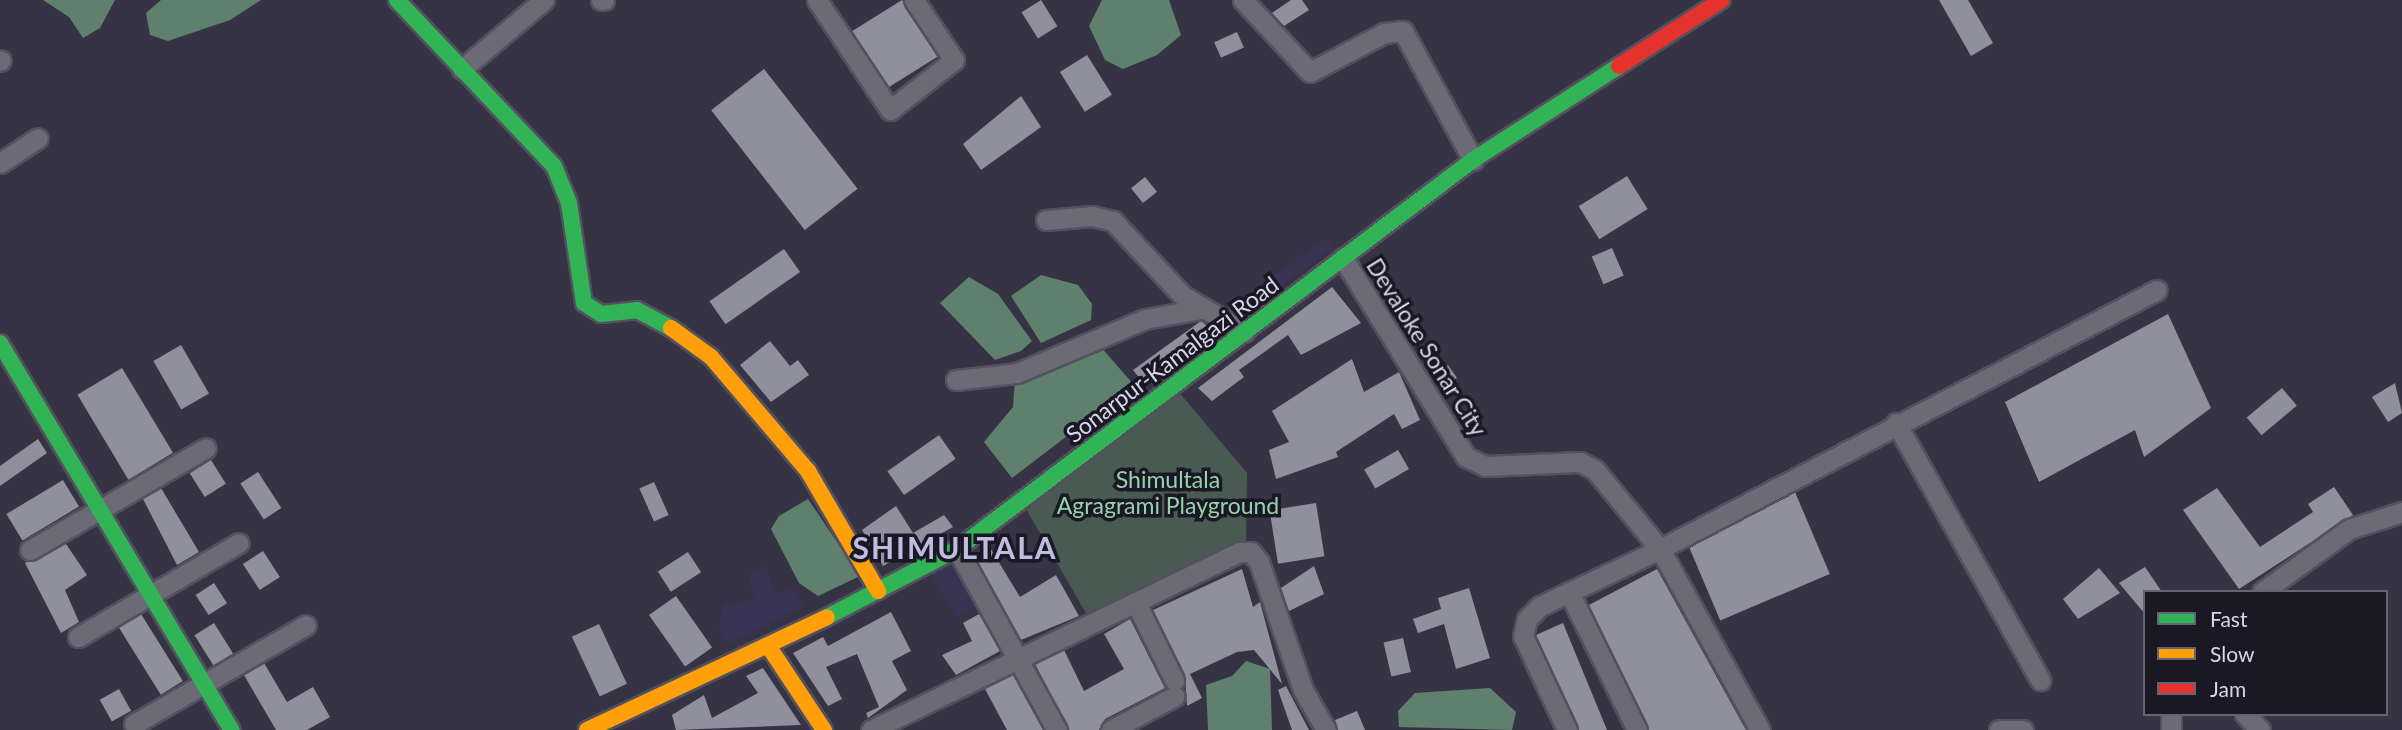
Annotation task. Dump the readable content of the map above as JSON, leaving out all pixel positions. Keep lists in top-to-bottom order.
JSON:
{
  "streets": {
    "street": ["Devaloke Sonar City", "Sonarpur-Kamalgazi Road"]
  },
  "crossings": [
    ["Devaloke Sonar City", "Sonarpur-Kamalgazi Road"]
  ],
  "districts": ["SHIMULTALA"],
  "parks": ["Shimultala Agragrami Playground"],
  "legend": ["Fast", "Slow", "Jam"]
}
